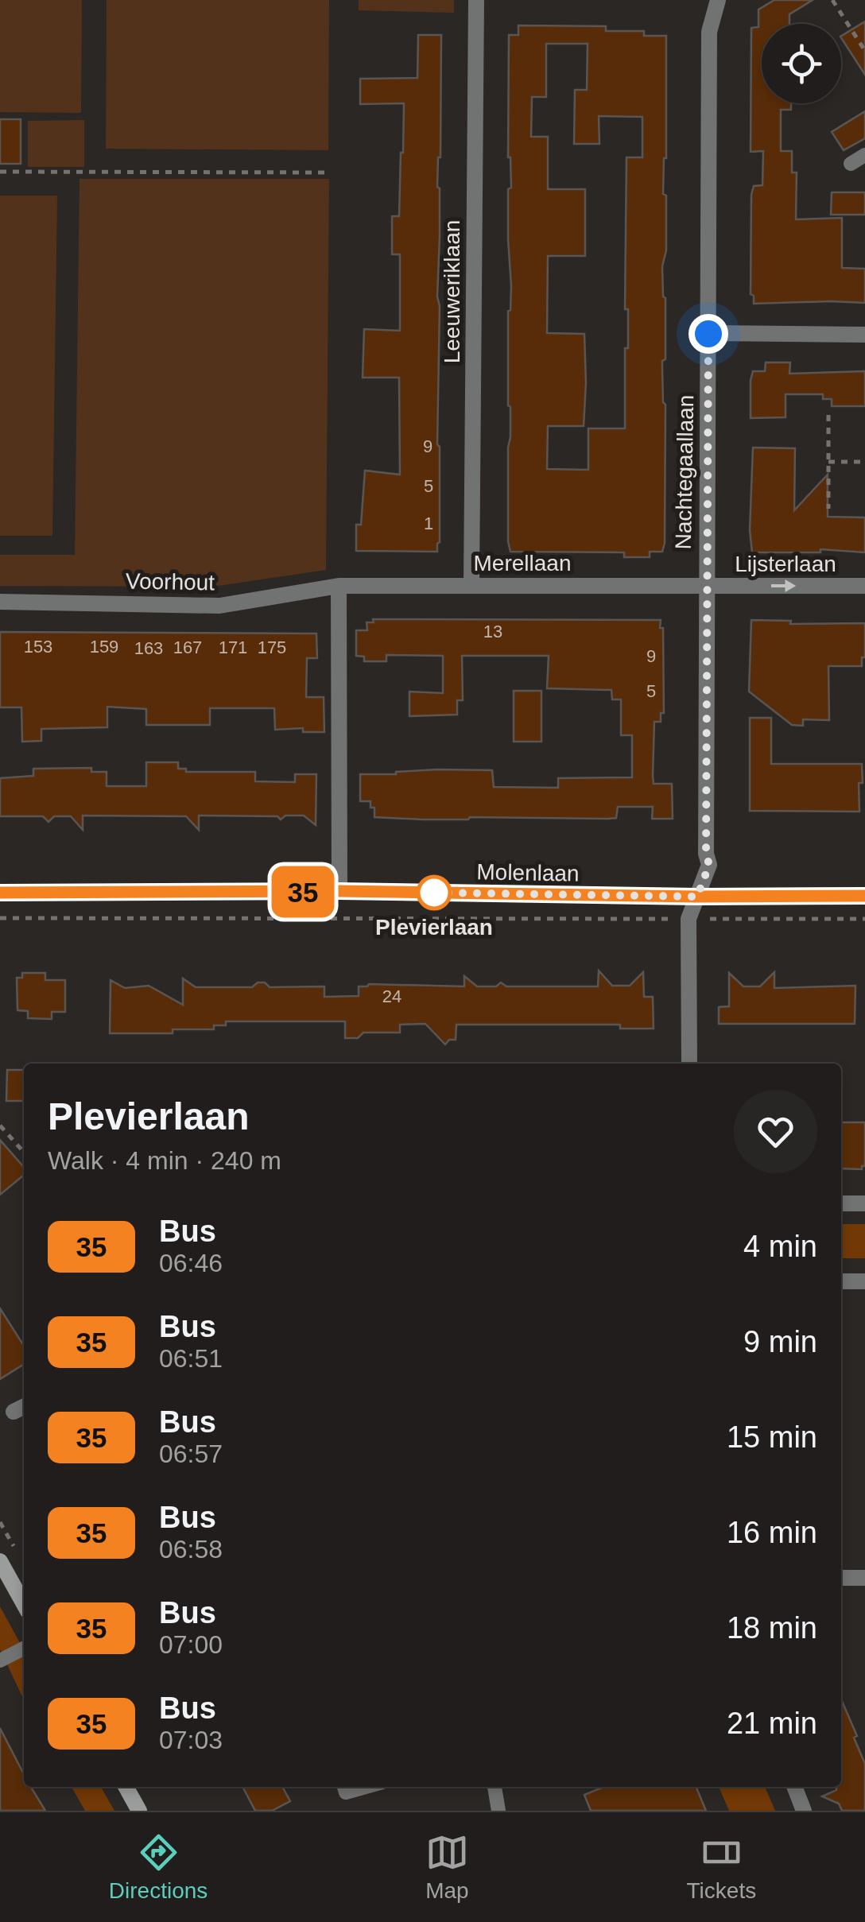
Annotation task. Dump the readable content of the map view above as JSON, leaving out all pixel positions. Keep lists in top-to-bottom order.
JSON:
{
  "streets": {
    "main road": ["Molenlaan"],
    "street": [
      "Leeuweriklaan",
      "Nachtegaallaan",
      "Merellaan",
      "Lijsterlaan",
      "Voorhout"
    ]
  },
  "crossings": [
    ["Leeuweriklaan", "Merellaan"],
    ["Nachtegaallaan", "Merellaan"],
    ["Nachtegaallaan", "Lijsterlaan"],
    ["Nachtegaallaan", "Molenlaan"],
    ["Merellaan", "Lijsterlaan"],
    ["Merellaan", "Voorhout"]
  ],
  "one_way": ["Lijsterlaan"],
  "places": ["Plevierlaan"],
  "lines": ["bus line 35"],
  "house_numbers": [
    "9",
    "5",
    "1",
    "13",
    "153",
    "159",
    "167",
    "171",
    "175",
    "163",
    "9",
    "5",
    "24"
  ],
  "page": {
    "on_map": "35",
    "heading": ["Plevierlaan", "Walk · 4 min · 240 m"],
    "list": [
      {
        "mark": "35",
        "name": "Bus",
        "note": "06:46",
        "value": "4 min"
      },
      {
        "mark": "35",
        "name": "Bus",
        "note": "06:51",
        "value": "9 min"
      },
      {
        "mark": "35",
        "name": "Bus",
        "note": "06:57",
        "value": "15 min"
      },
      {
        "mark": "35",
        "name": "Bus",
        "note": "06:58",
        "value": "16 min"
      },
      {
        "mark": "35",
        "name": "Bus",
        "note": "07:00",
        "value": "18 min"
      },
      {
        "mark": "35",
        "name": "Bus",
        "note": "07:03",
        "value": "21 min"
      }
    ],
    "tabs": ["Directions", "Map", "Tickets"]
  }
}
